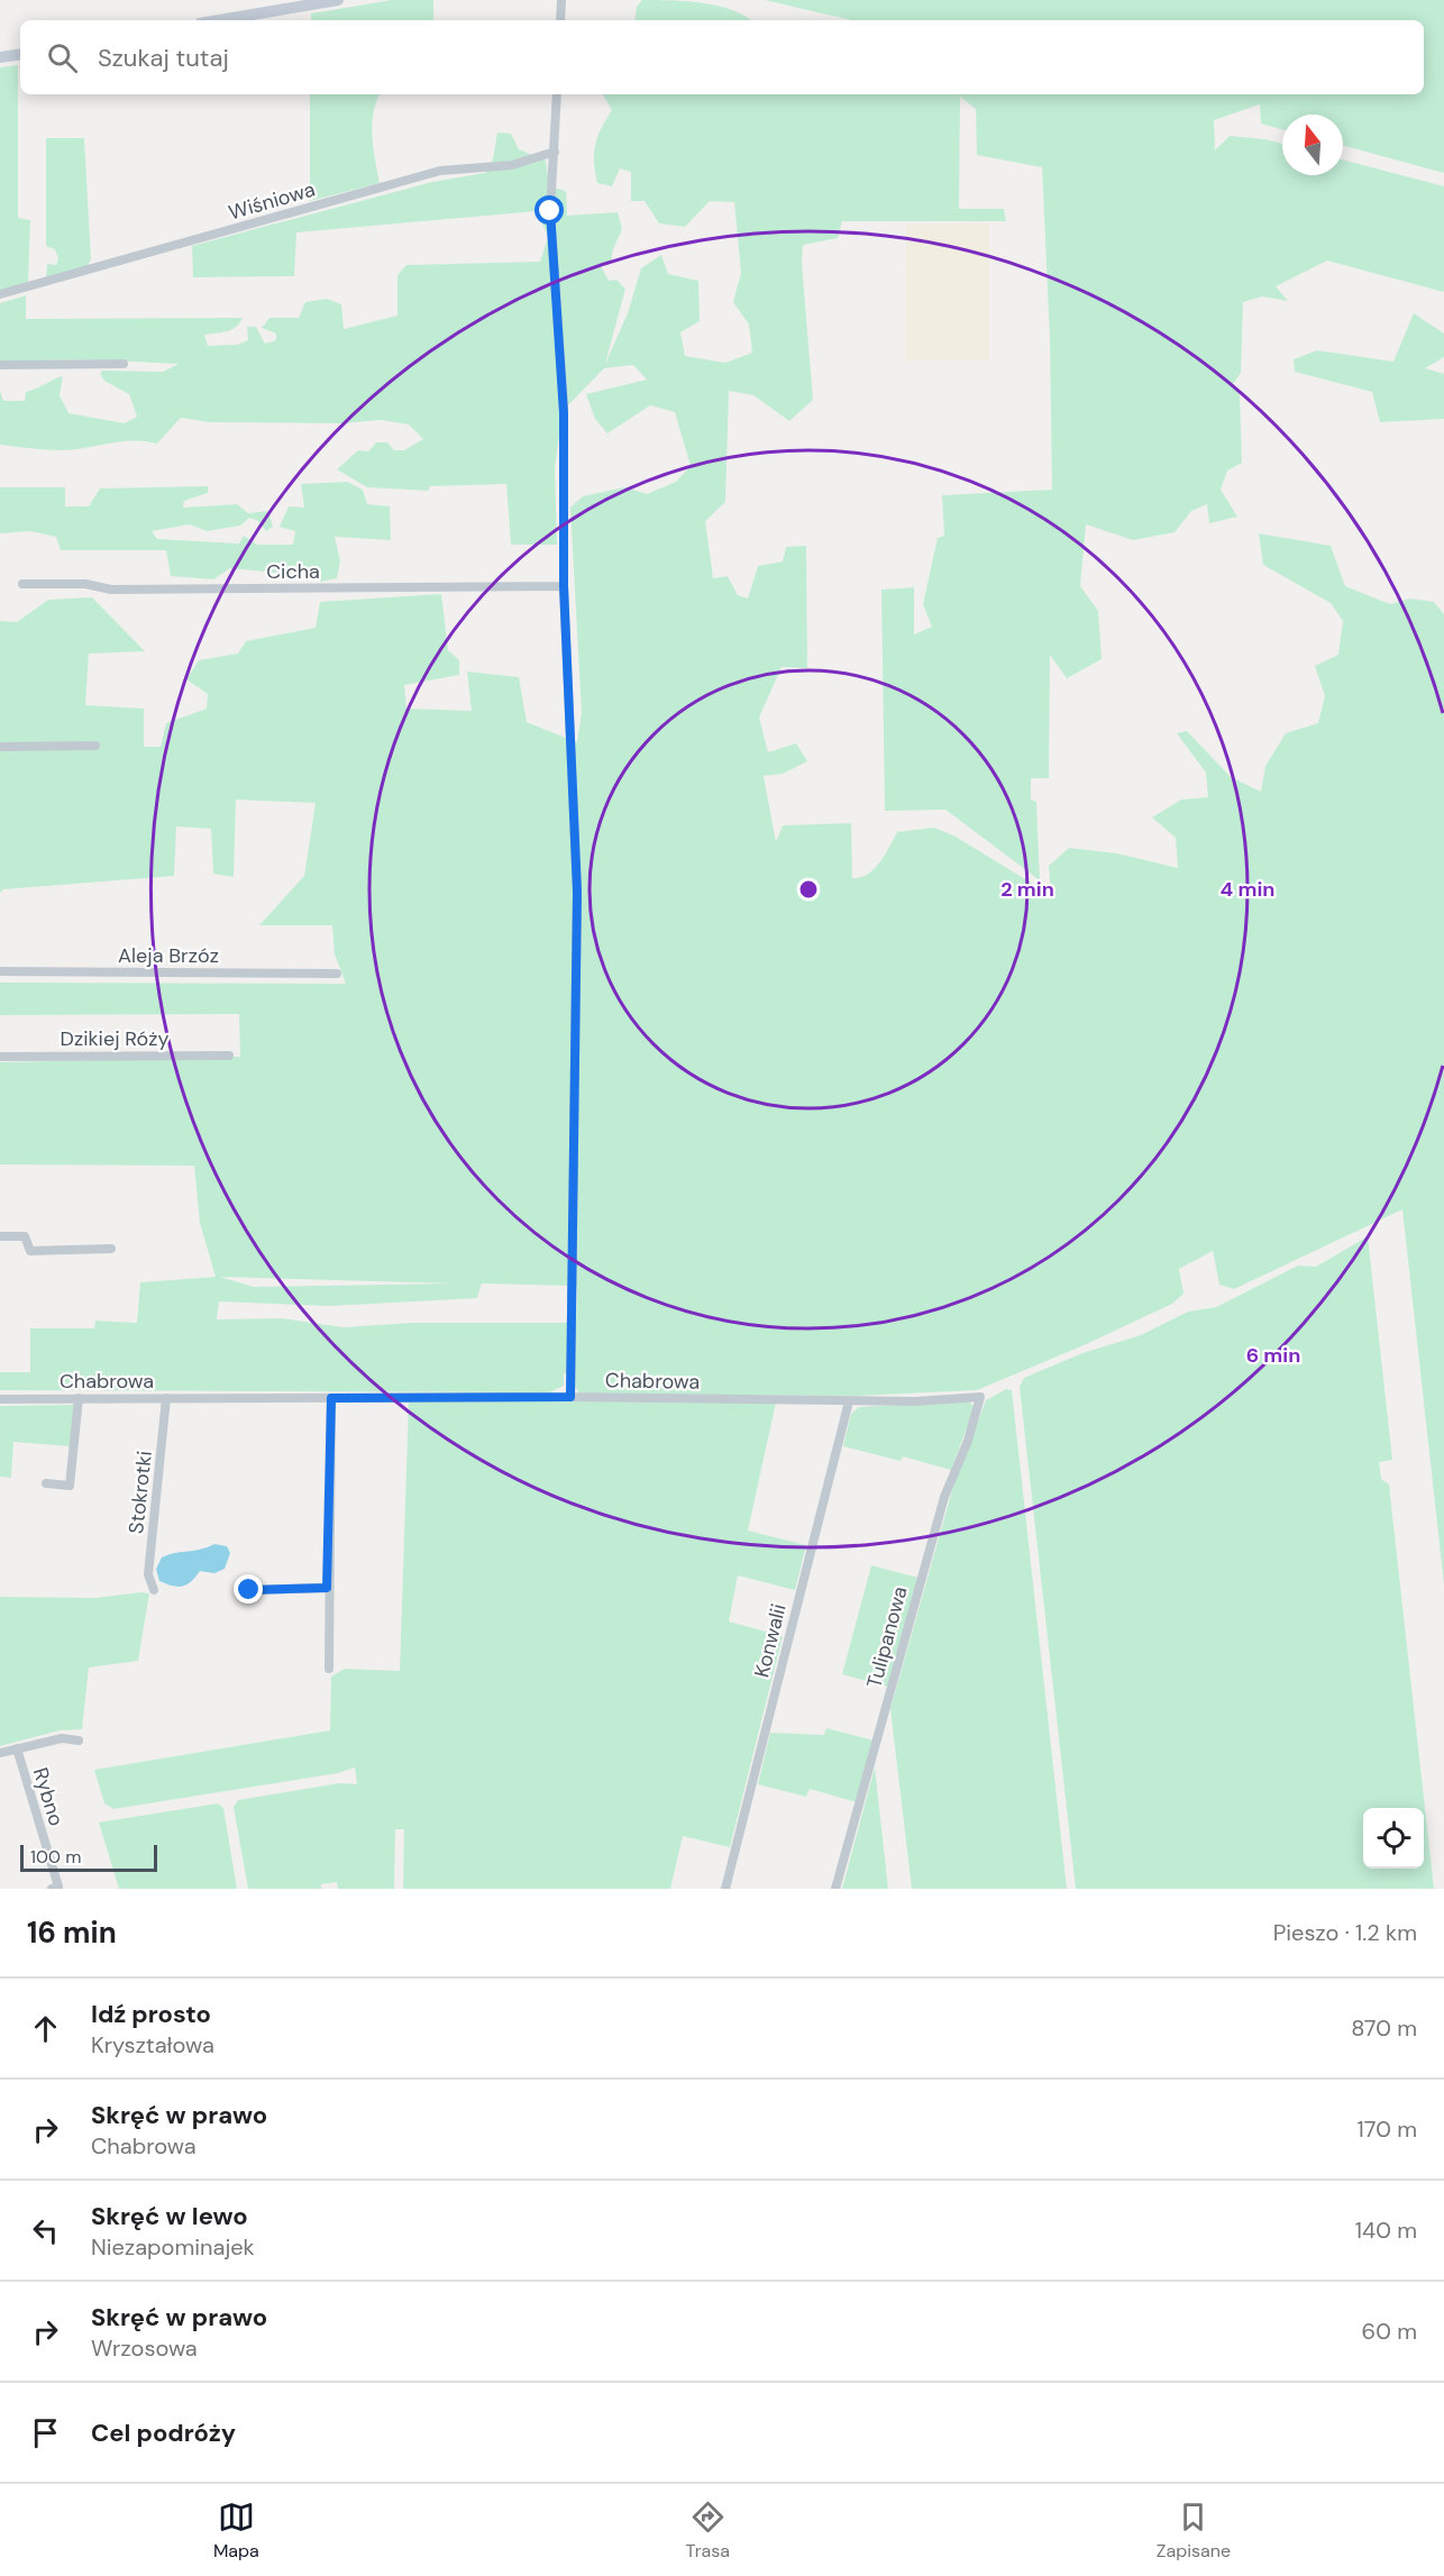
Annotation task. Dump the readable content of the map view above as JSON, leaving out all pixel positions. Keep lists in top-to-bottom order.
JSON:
{
  "streets": {
    "street": [
      "Wiśniowa",
      "Cicha",
      "Aleja Brzóz",
      "Dzikiej Róży",
      "Chabrowa",
      "Stokrotki",
      "Tulipanowa",
      "Konwalii",
      "Rybno"
    ]
  },
  "crossings": [
    ["Chabrowa", "Stokrotki"],
    ["Chabrowa", "Tulipanowa"],
    ["Chabrowa", "Konwalii"]
  ],
  "scale_bar": "100 m",
  "north": "top",
  "page": {
    "search": "Szukaj tutaj",
    "scale": "100 m",
    "heading": ["16 min", "Pieszo · 1.2 km"],
    "list": [
      ["Idź prosto", "Kryształowa", "870 m"],
      ["Skręć w prawo", "Chabrowa", "170 m"],
      ["Skręć w lewo", "Niezapominajek", "140 m"],
      ["Skręć w prawo", "Wrzosowa", "60 m"],
      "Cel podróży"
    ],
    "nav": ["Mapa", "Trasa", "Zapisane"]
  },
  "rings": ["2 min", "4 min", "6 min"]
}
